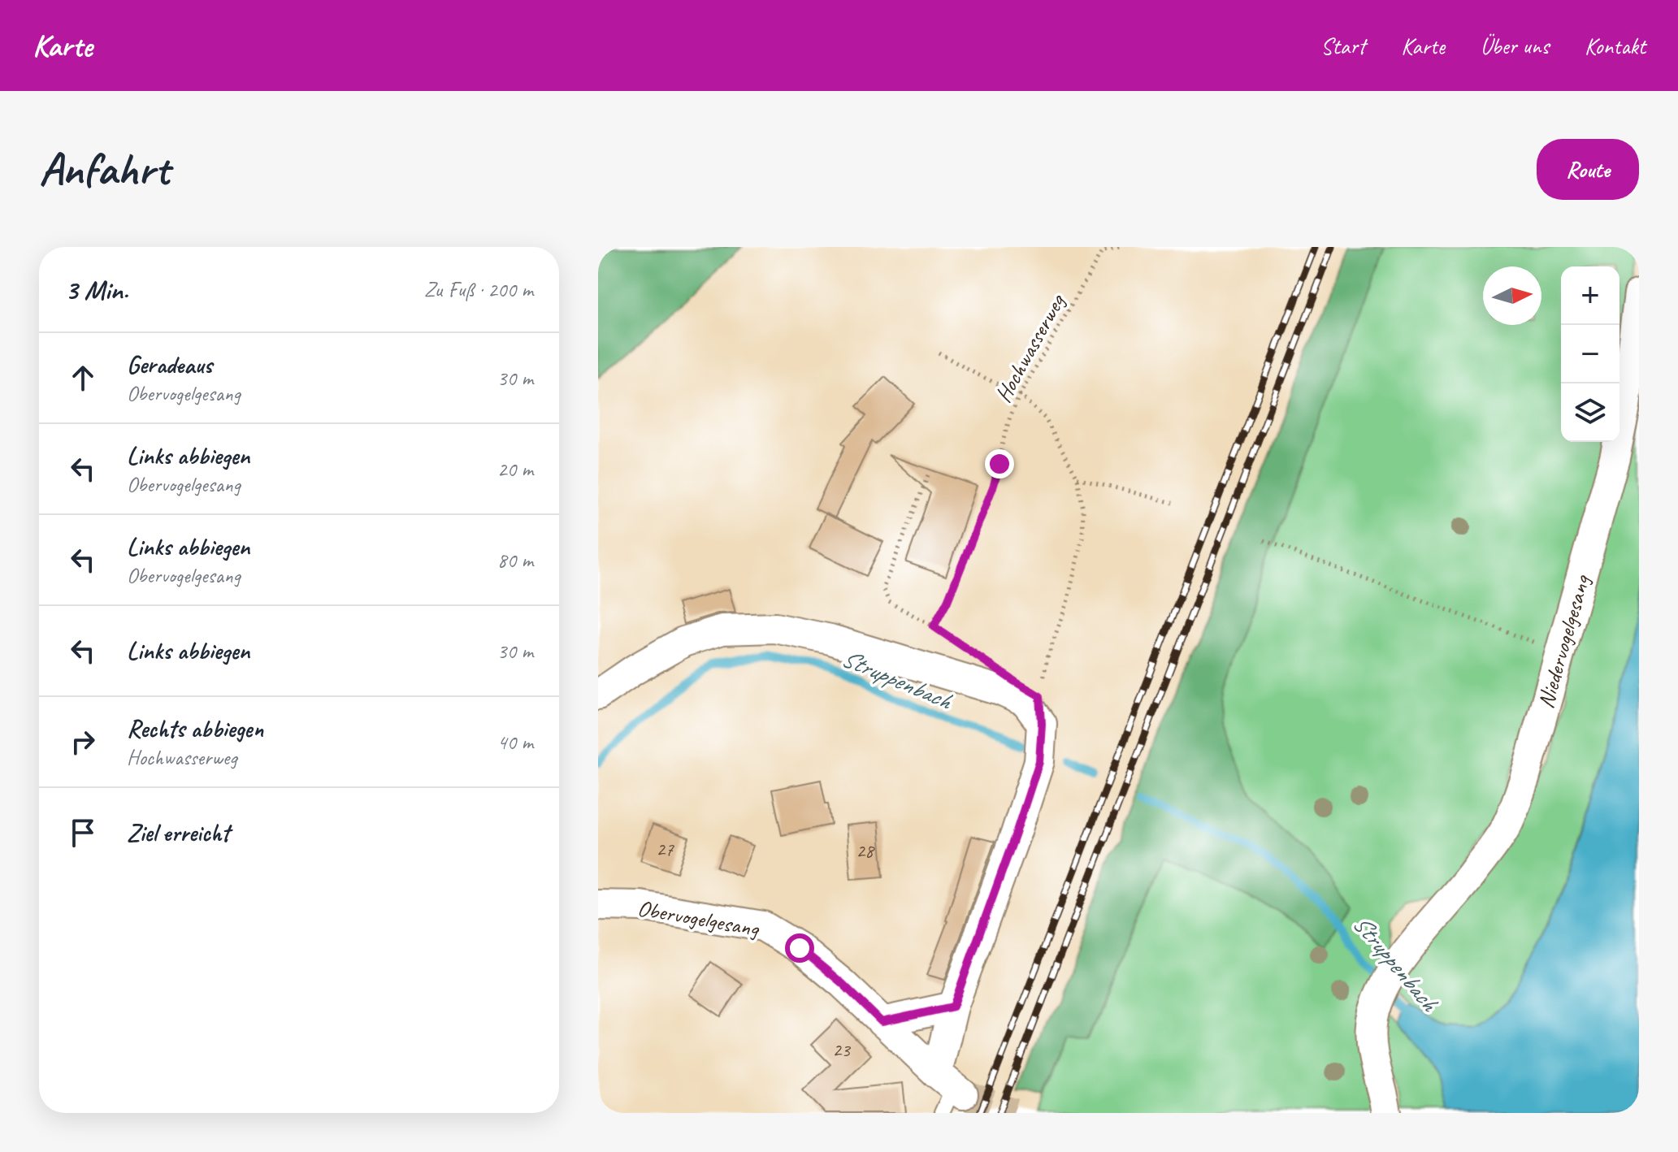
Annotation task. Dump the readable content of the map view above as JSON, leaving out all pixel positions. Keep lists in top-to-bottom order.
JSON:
{
  "streets": {
    "street": ["Niedervogelgesang", "Obervogelgesang"],
    "path": ["Hochwasserweg"]
  },
  "water": ["Struppenbach"],
  "house_numbers": ["27", "28", "23"],
  "north": "right",
  "page": {
    "header": "Karte",
    "nav": [
      "Start",
      "Karte",
      "Über uns",
      "Kontakt"
    ],
    "buttons": "Route",
    "title": "Anfahrt",
    "heading": ["3 Min.", "Zu Fuß · 200 m"],
    "map_buttons": ["+", "−"],
    "list": [
      ["Geradeaus", "Obervogelgesang", "30 m"],
      ["Links abbiegen", "Obervogelgesang", "20 m"],
      ["Links abbiegen", "Obervogelgesang", "80 m"],
      ["Links abbiegen", "30 m"],
      ["Rechts abbiegen", "Hochwasserweg", "40 m"],
      "Ziel erreicht"
    ]
  }
}
